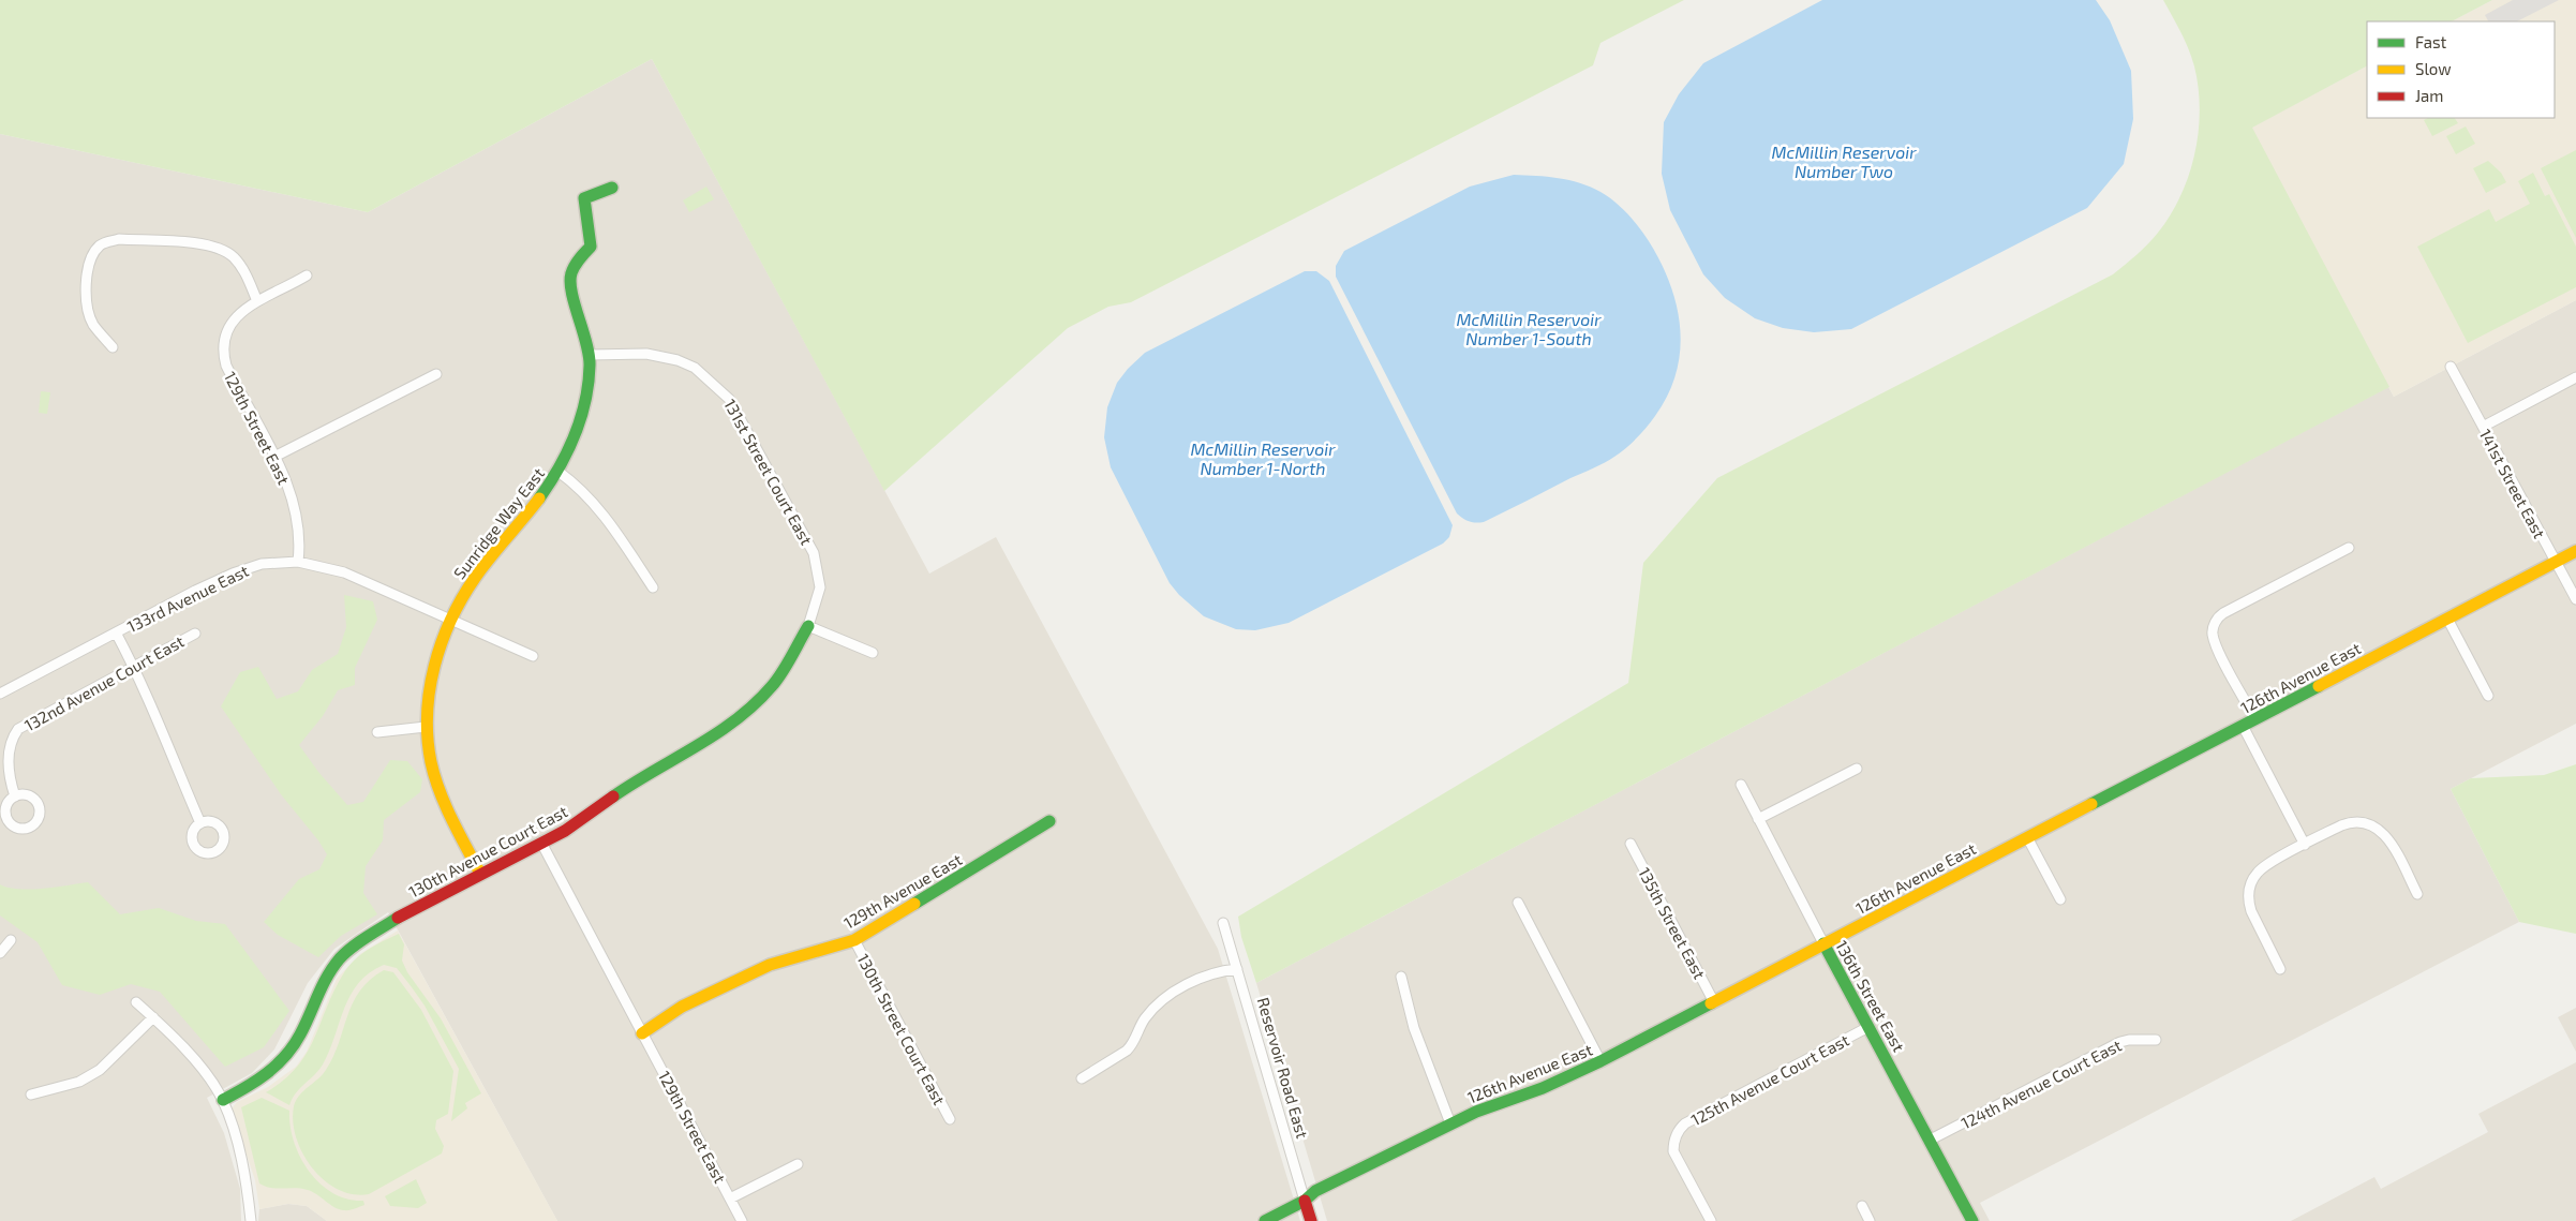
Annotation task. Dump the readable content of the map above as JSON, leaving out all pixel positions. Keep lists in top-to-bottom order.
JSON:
{
  "streets": {
    "street": [
      "129th Street East",
      "131st Street Court East",
      "141st Street East",
      "Sunridge Way East",
      "133rd Avenue East",
      "126th Avenue East",
      "132nd Avenue Court East",
      "130th Avenue Court East",
      "129th Avenue East",
      "135th Street East",
      "136th Street East",
      "130th Street Court East",
      "Reservoir Road East",
      "125th Avenue Court East",
      "124th Avenue Court East"
    ]
  },
  "crossings": [
    ["129th Street East", "133rd Avenue East"],
    ["129th Street East", "129th Avenue East"],
    ["131st Street Court East", "Sunridge Way East"],
    ["131st Street Court East", "130th Avenue Court East"],
    ["141st Street East", "126th Avenue East"],
    ["Sunridge Way East", "133rd Avenue East"],
    ["Sunridge Way East", "130th Avenue Court East"],
    ["126th Avenue East", "135th Street East"],
    ["126th Avenue East", "136th Street East"],
    ["126th Avenue East", "Reservoir Road East"],
    ["129th Avenue East", "130th Street Court East"],
    ["136th Street East", "125th Avenue Court East"],
    ["136th Street East", "124th Avenue Court East"]
  ],
  "water": ["McMillin Reservoir Number Two", "McMillin Reservoir Number 1-South", "McMillin Reservoir Number 1-North"],
  "legend": ["Fast", "Slow", "Jam"]
}
